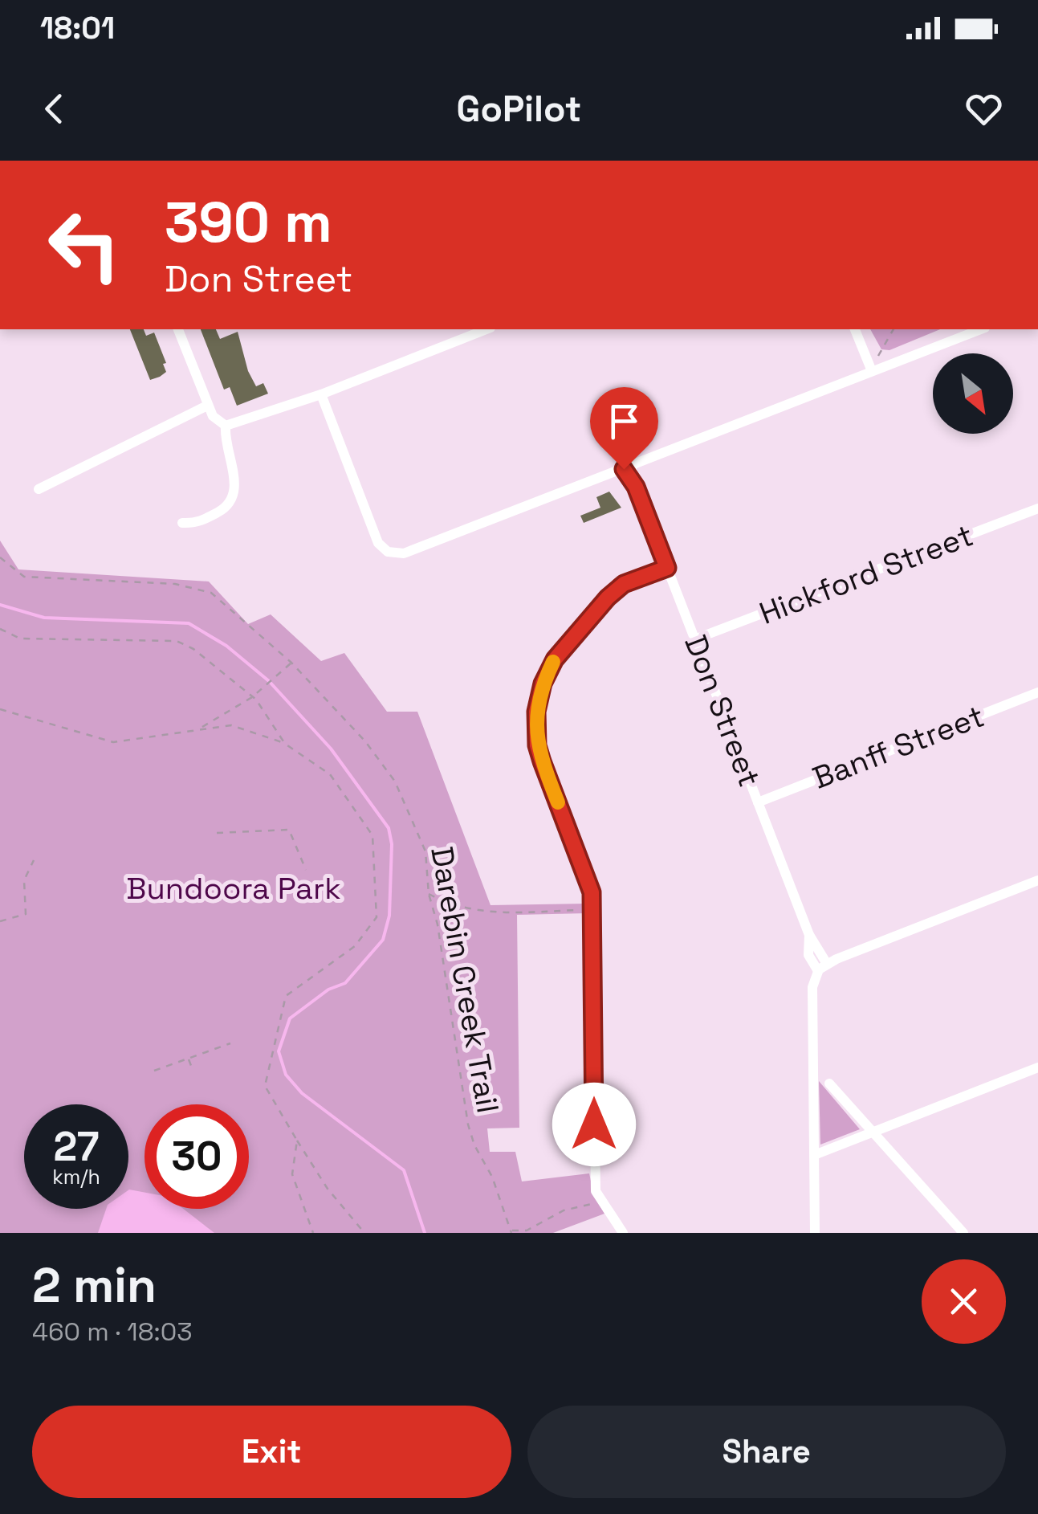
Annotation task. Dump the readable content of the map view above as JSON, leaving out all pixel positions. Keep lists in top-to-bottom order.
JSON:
{
  "streets": {
    "street": ["Hickford Street", "Don Street", "Banff Street"],
    "path": ["Darebin Creek Trail"]
  },
  "crossings": [
    ["Hickford Street", "Don Street"],
    ["Don Street", "Banff Street"]
  ],
  "parks": ["Bundoora Park"],
  "north": "bottom right",
  "page": {
    "status": "18:01",
    "header": "GoPilot",
    "turn": ["390 m", "Don Street"],
    "speed": "27 km/h",
    "limit": "30",
    "heading": ["2 min", "460 m · 18:03"],
    "buttons": ["Exit", "Share"]
  }
}
